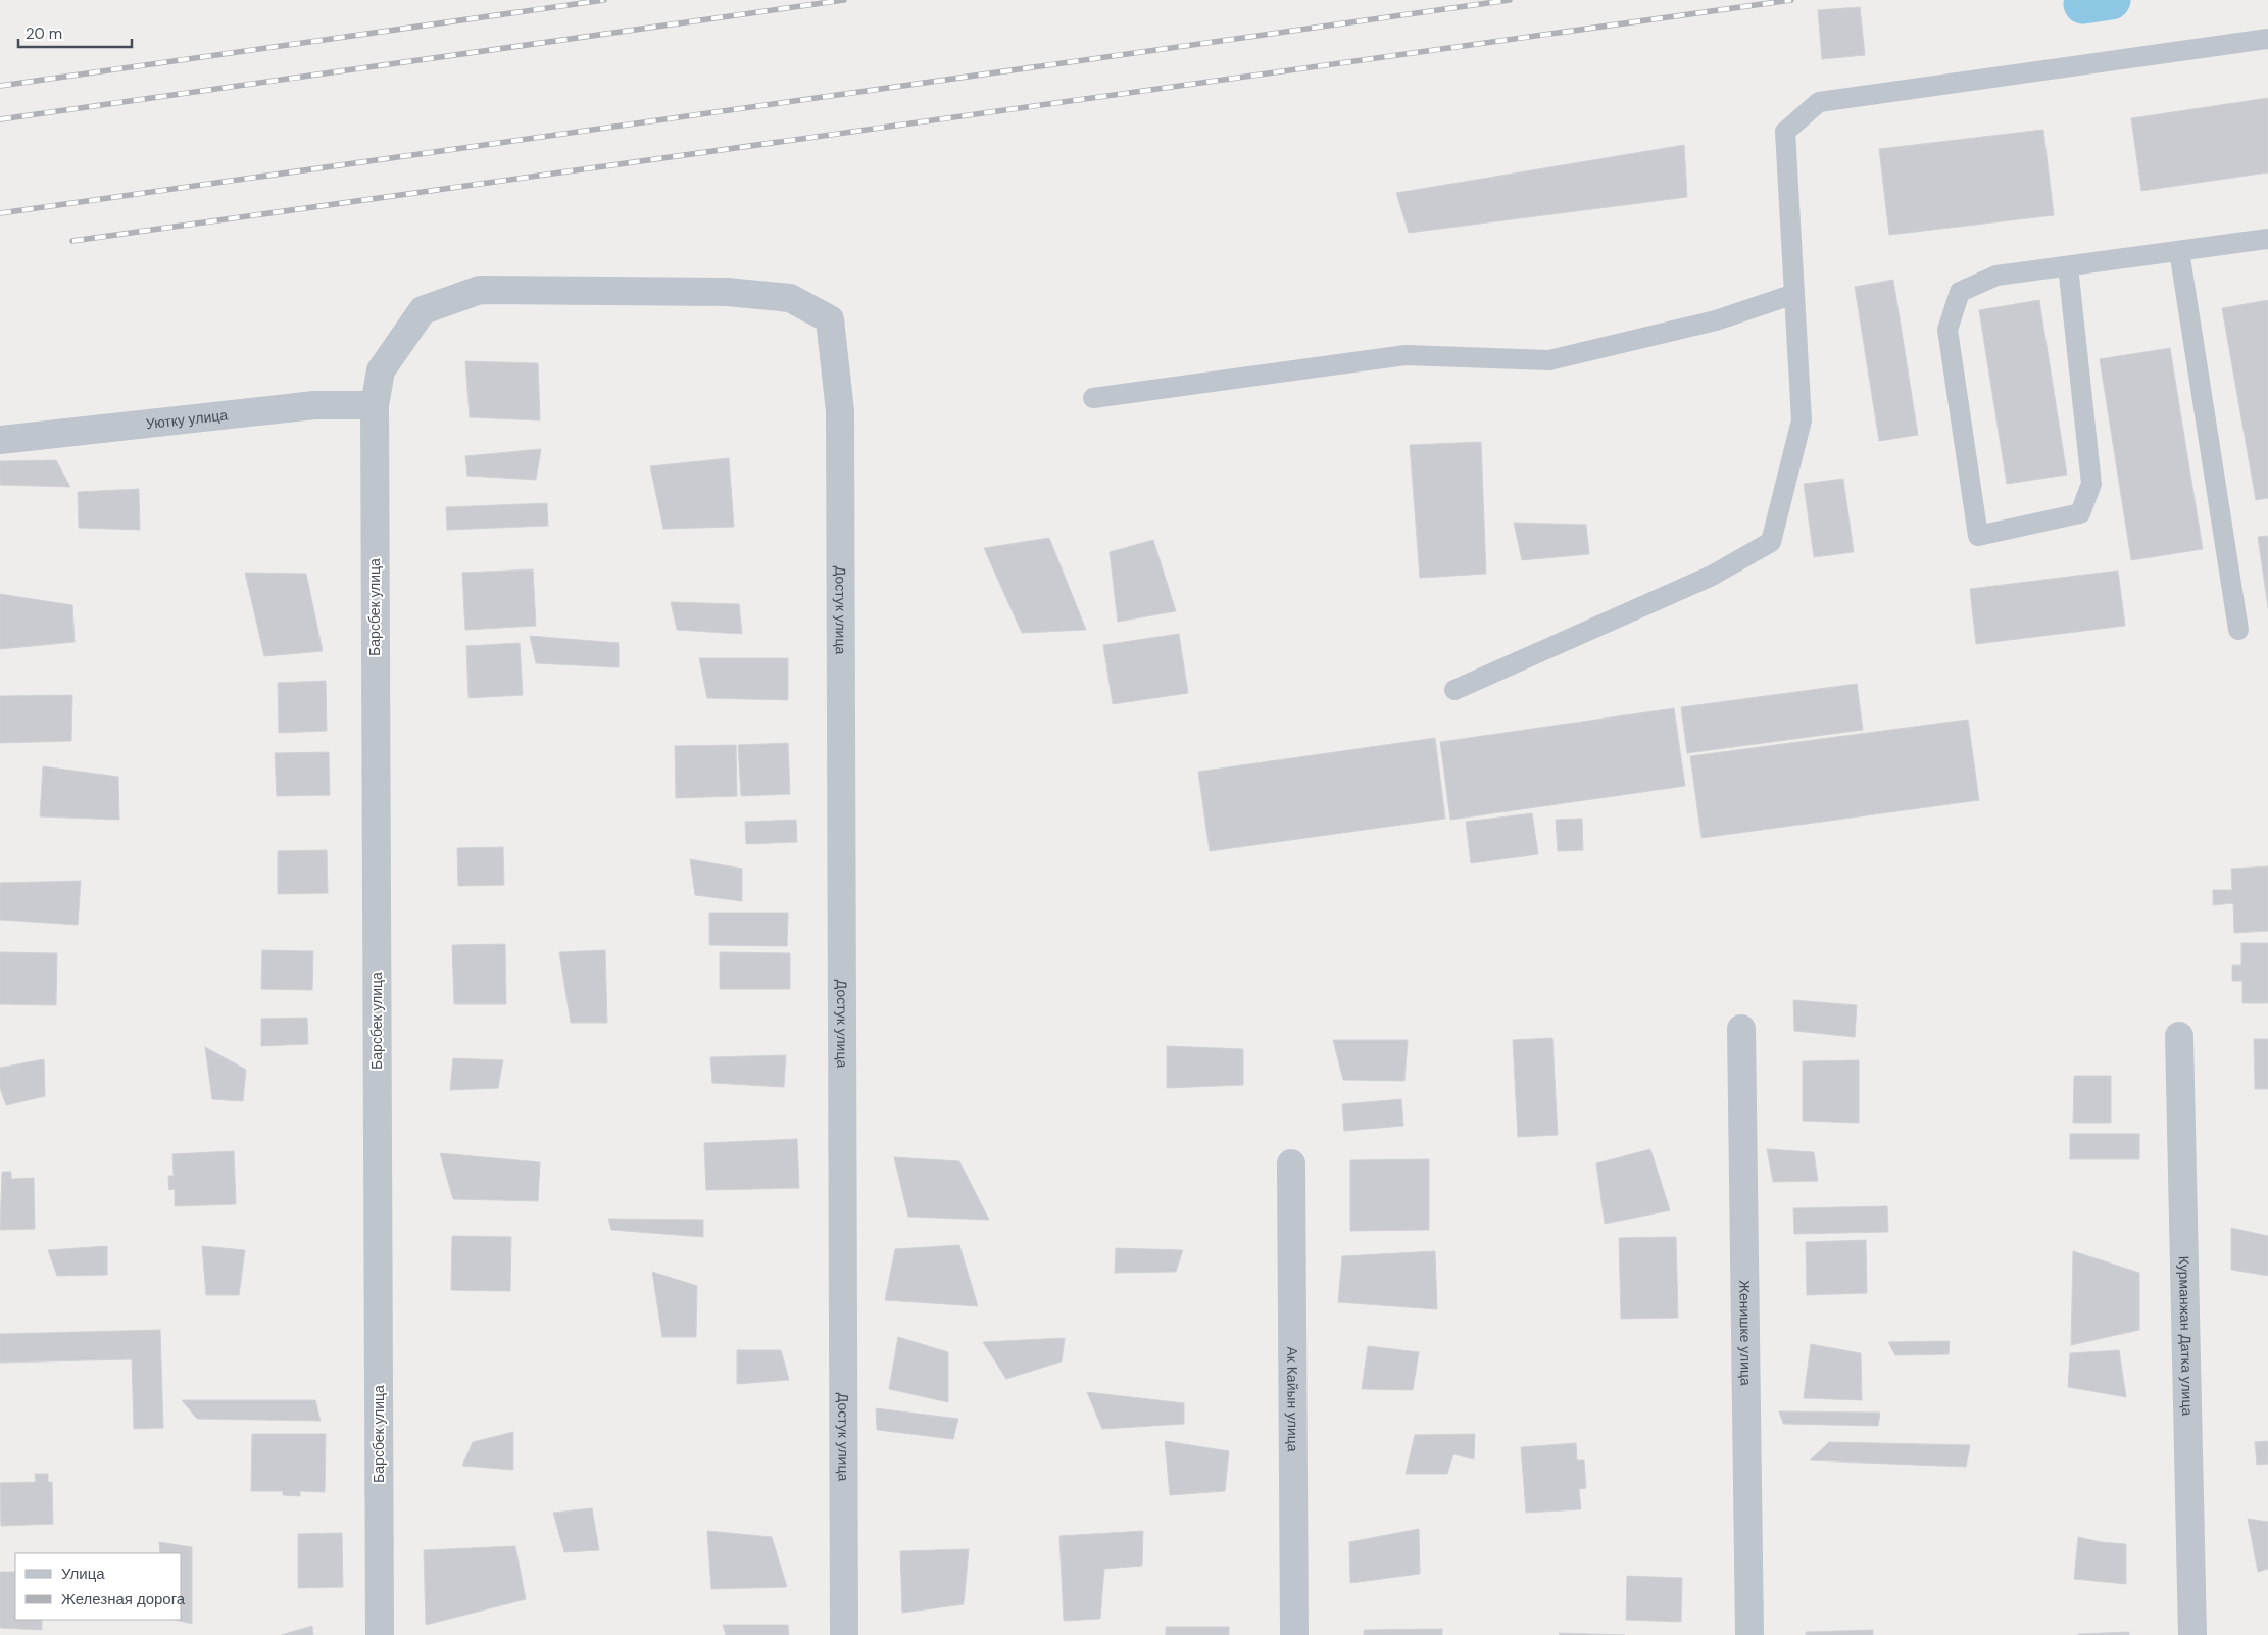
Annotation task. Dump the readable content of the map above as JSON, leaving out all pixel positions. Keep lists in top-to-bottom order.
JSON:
{
  "streets": {
    "street": [
      "Уютку улица",
      "Барсбек улица",
      "Достук улица",
      "Женишке улица",
      "Курманжан Датка улица",
      "Ак Кайын улица"
    ]
  },
  "crossings": [
    ["Уютку улица", "Барсбек улица"],
    ["Барсбек улица", "Достук улица"]
  ],
  "legend": ["Улица", "Железная дорога"],
  "scale_bar": "20 m"
}
